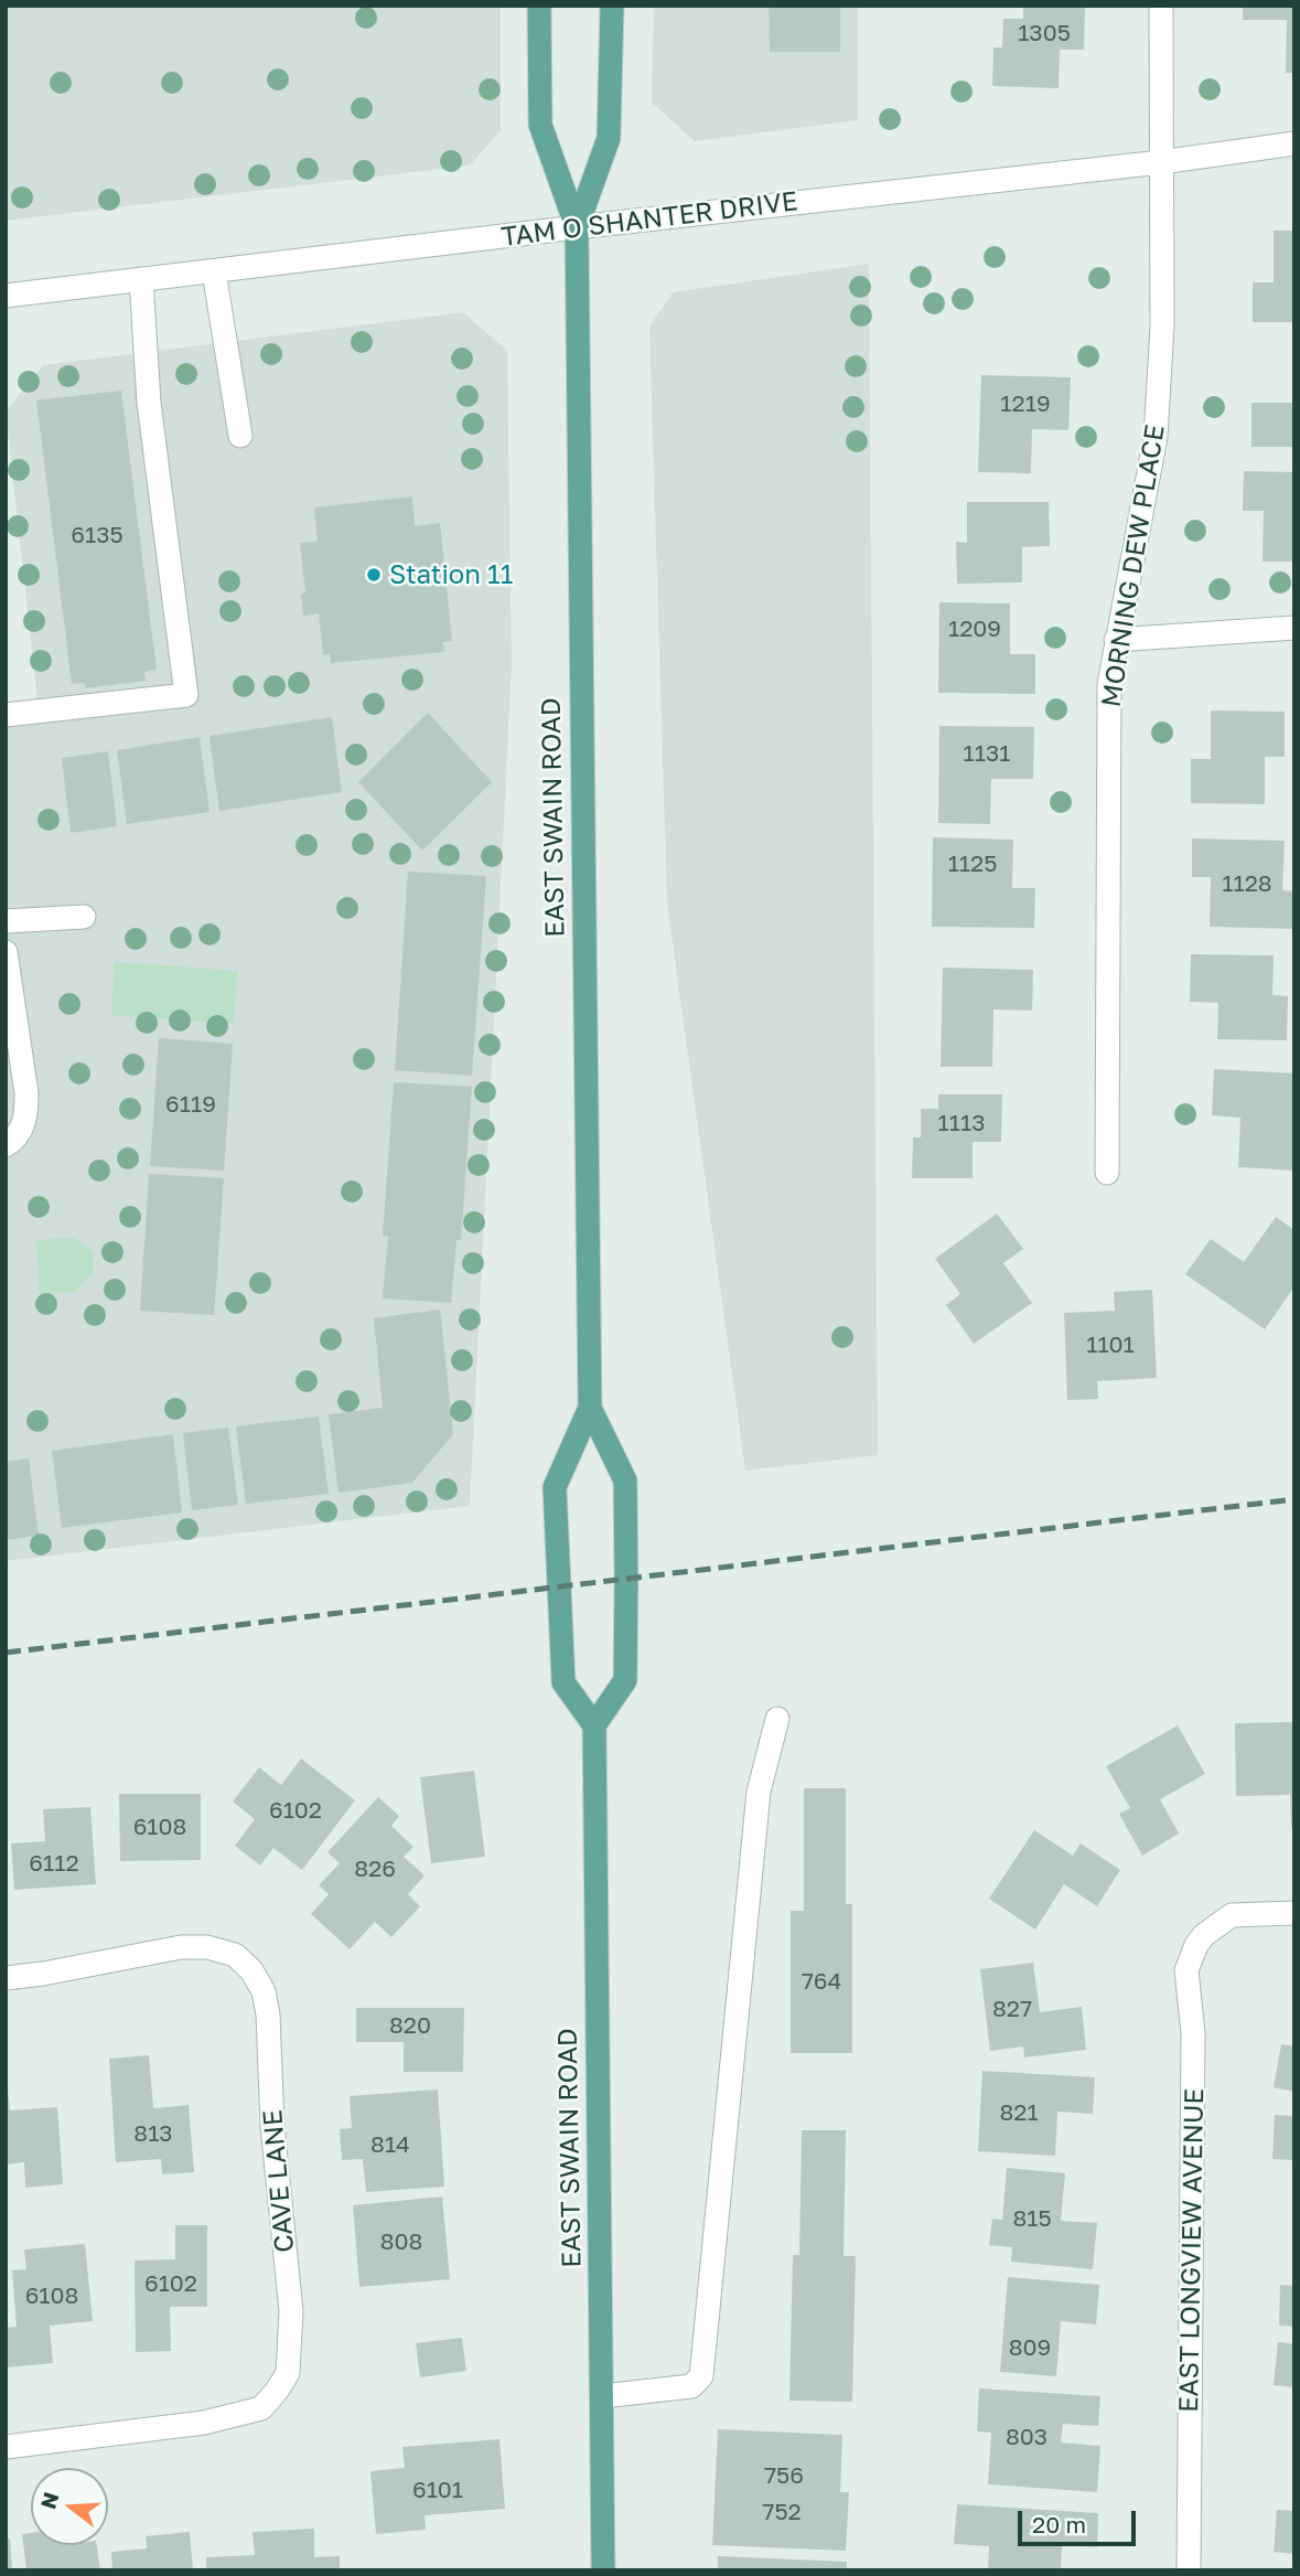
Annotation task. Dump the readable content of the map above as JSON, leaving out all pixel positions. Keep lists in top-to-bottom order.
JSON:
{
  "streets": {
    "main road": ["EAST SWAIN ROAD"],
    "street": [
      "TAM O SHANTER DRIVE",
      "MORNING DEW PLACE",
      "CAVE LANE",
      "EAST LONGVIEW AVENUE"
    ]
  },
  "crossings": [
    ["TAM O SHANTER DRIVE", "MORNING DEW PLACE"],
    ["TAM O SHANTER DRIVE", "EAST SWAIN ROAD"]
  ],
  "places": ["Station 11"],
  "house_numbers": [
    "1305",
    "1219",
    "6135",
    "1209",
    "1131",
    "1125",
    "1128",
    "6119",
    "1113",
    "1101",
    "6102",
    "6108",
    "6112",
    "826",
    "764",
    "827",
    "820",
    "821",
    "813",
    "814",
    "815",
    "808",
    "6102",
    "6108",
    "809",
    "803",
    "756",
    "6101",
    "752"
  ],
  "scale_bar": "20 m",
  "north": "left"
}
